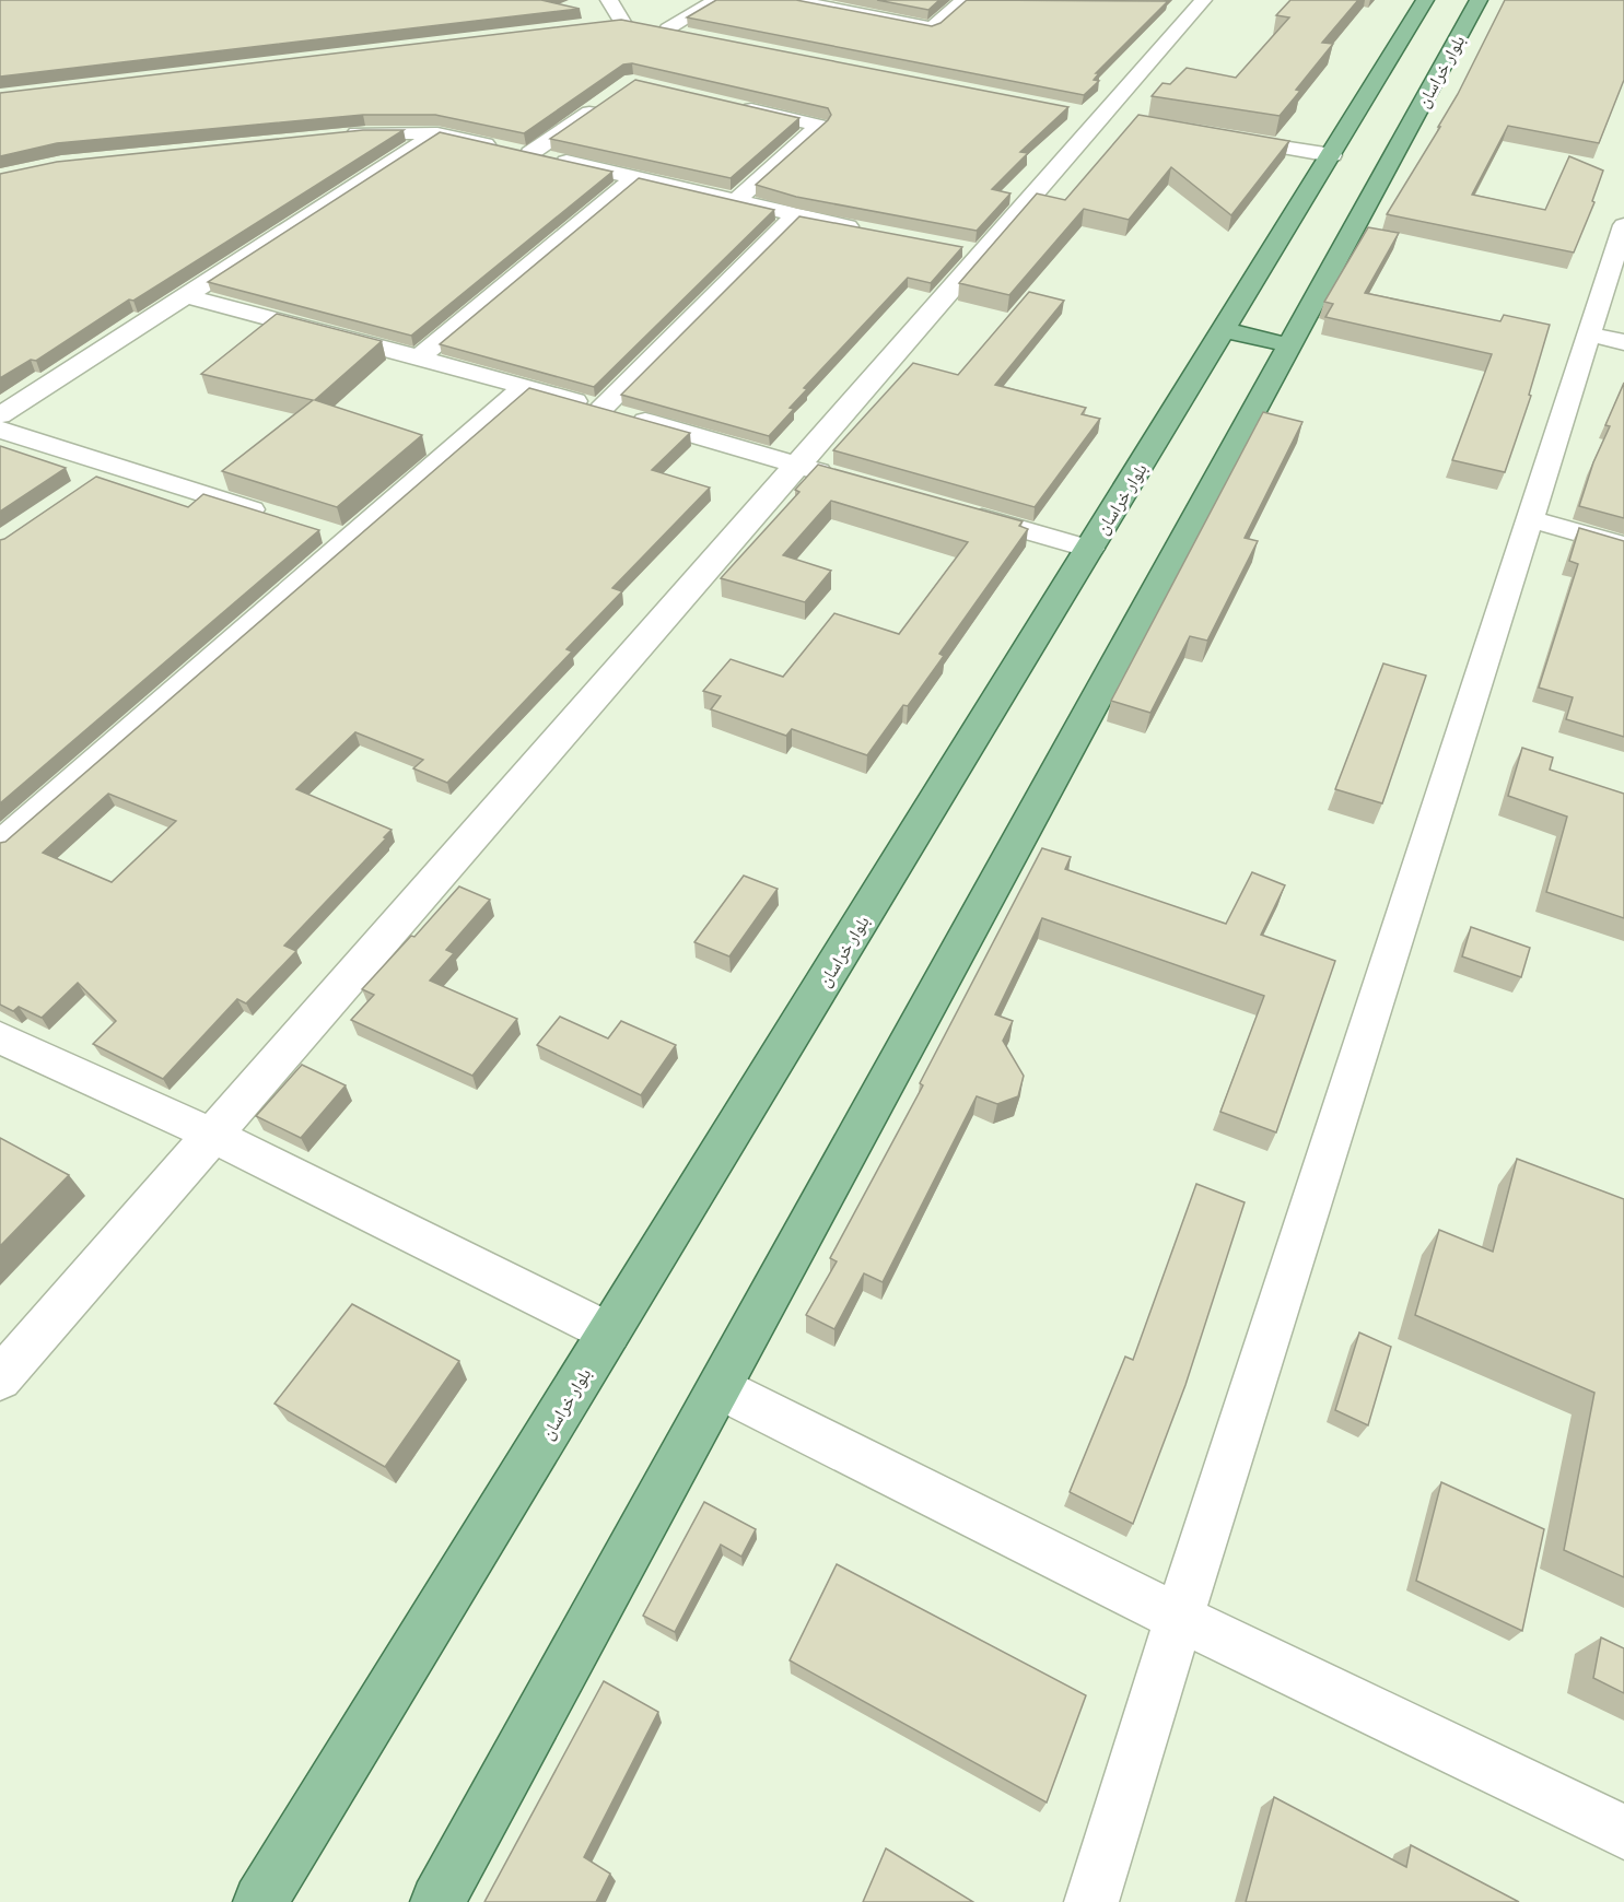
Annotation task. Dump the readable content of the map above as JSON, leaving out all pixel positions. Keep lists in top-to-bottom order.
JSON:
{
  "streets": {
    "main road": ["بلوار خراسان"]
  }
}
